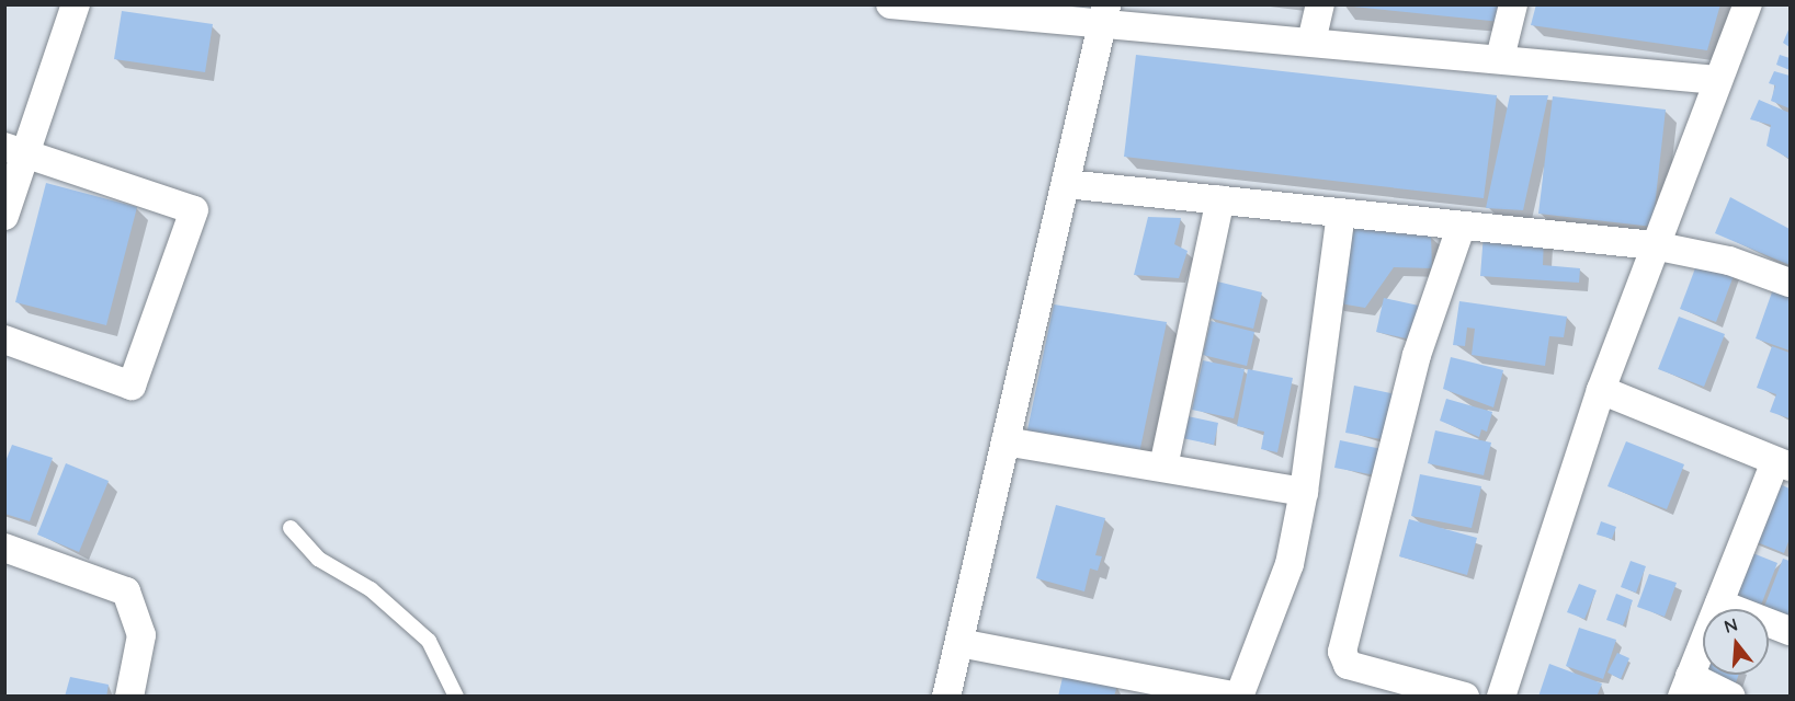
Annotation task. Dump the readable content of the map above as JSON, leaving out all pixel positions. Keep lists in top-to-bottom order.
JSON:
{
  "north": "top"
}
